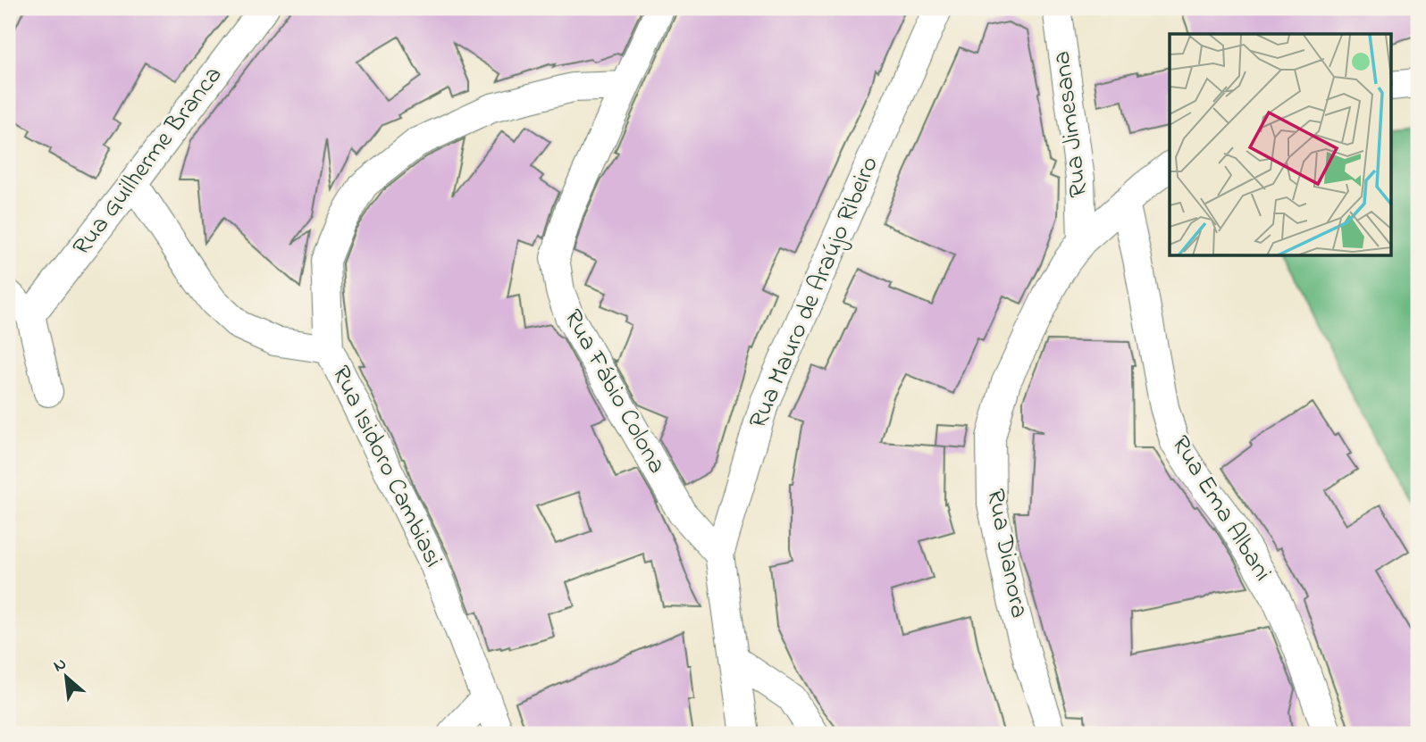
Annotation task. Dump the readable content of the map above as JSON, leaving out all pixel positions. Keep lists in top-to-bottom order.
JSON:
{
  "streets": {
    "street": [
      "Rua Jimesana",
      "Rua Guilherme Branca",
      "Rua Mauro de Araújo Ribeiro",
      "Rua Fábio Colona",
      "Rua Isidoro Cambiasi",
      "Rua Ema Albani",
      "Rua Dianora"
    ]
  },
  "crossings": [
    ["Rua Jimesana", "Rua Dianora"],
    ["Rua Guilherme Branca", "Rua Isidoro Cambiasi"],
    ["Rua Mauro de Araújo Ribeiro", "Rua Fábio Colona"]
  ],
  "north": "top left"
}
